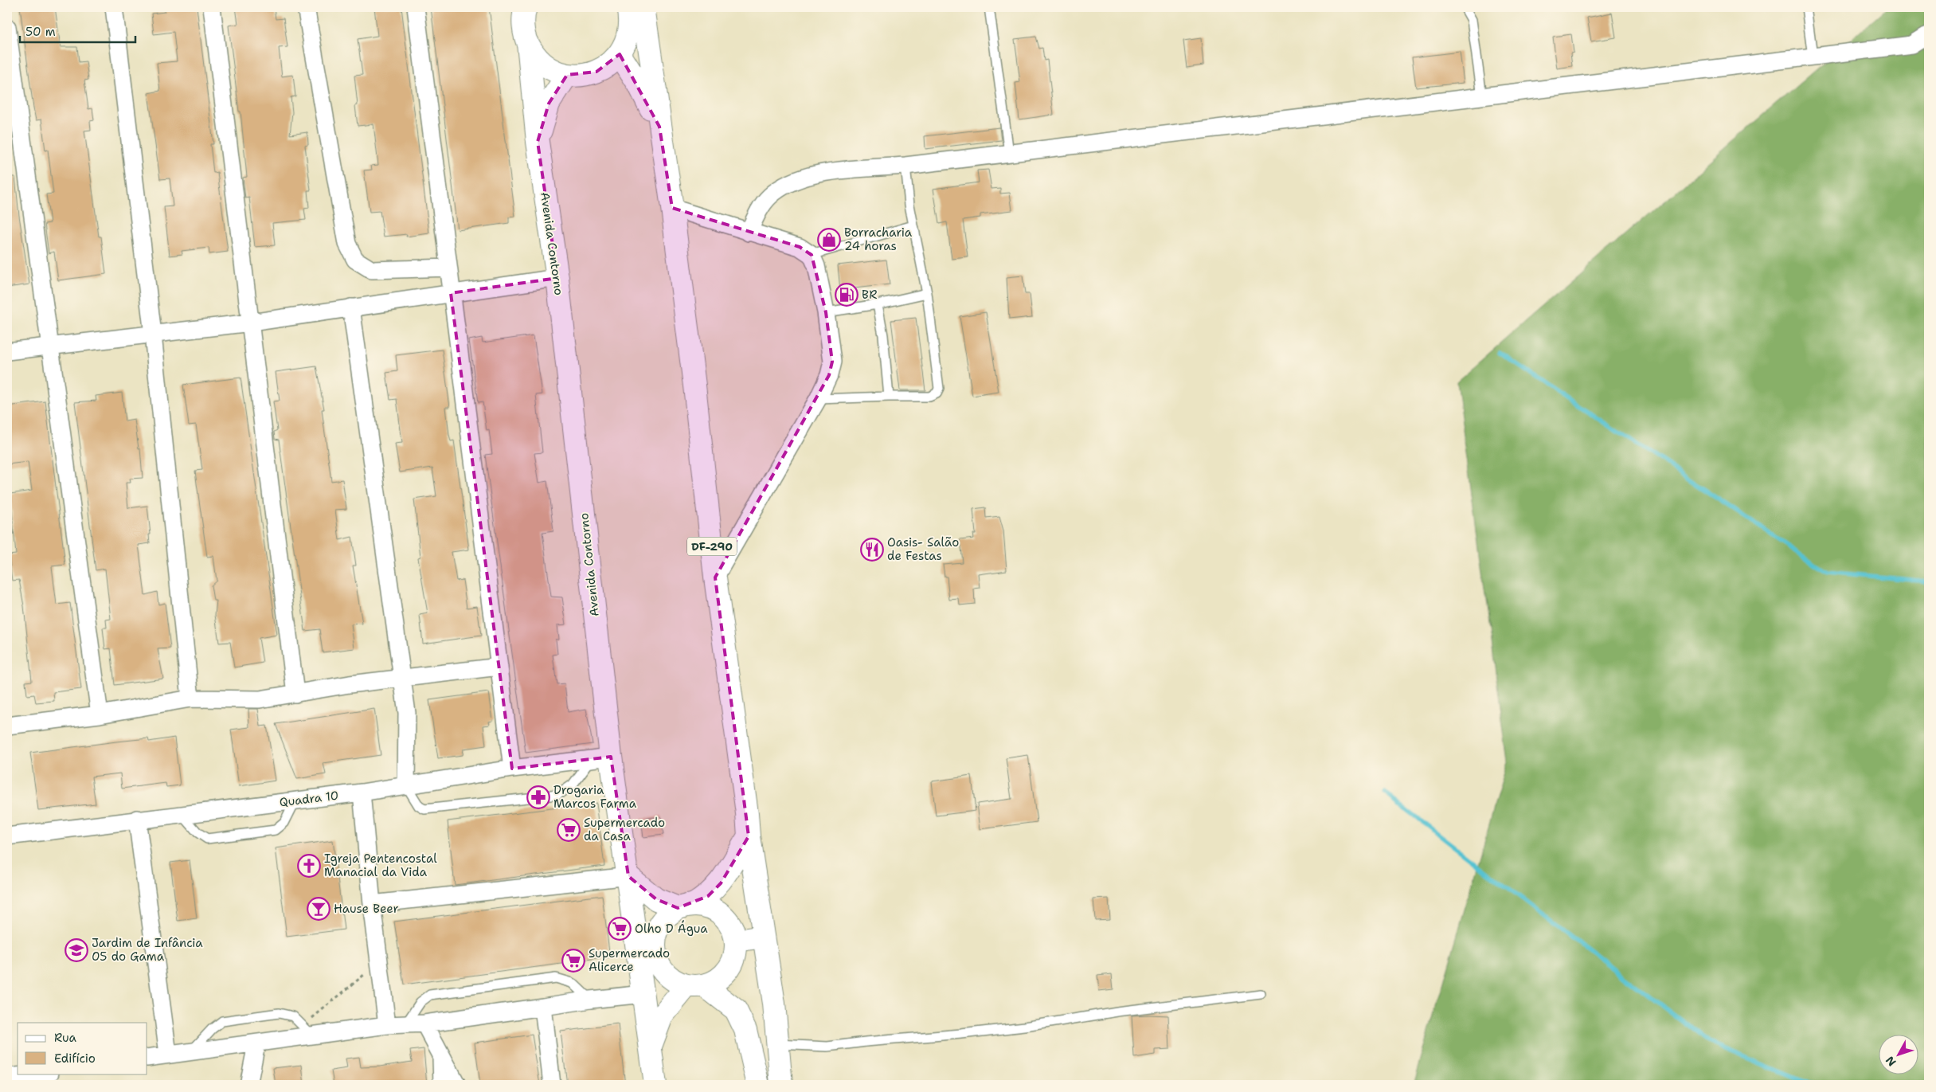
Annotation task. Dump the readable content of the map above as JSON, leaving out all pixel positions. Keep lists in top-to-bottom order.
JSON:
{
  "streets": {
    "main road": ["Avenida Contorno", "DF-290"],
    "street": ["Quadra 10"]
  },
  "crossings": [
    ["Avenida Contorno", "Quadra 10"]
  ],
  "places": {
    "shop": ["Borracharia 24 horas"],
    "fuel station": ["BR"],
    "restaurant": ["Oasis- Salão de Festas"],
    "pharmacy": ["Drogaria Marcos Farma"],
    "supermarket": ["Supermercado da Casa", "Olho D Água", "Supermercado Alicerce"],
    "church": ["Igreja Pentencostal Manacial da Vida"],
    "bar": ["Hause Beer"],
    "school or university": ["Jardim de Infância 05 do Gama"]
  },
  "legend": ["Rua", "Edifício"],
  "scale_bar": "50 m",
  "north": "bottom left"
}
